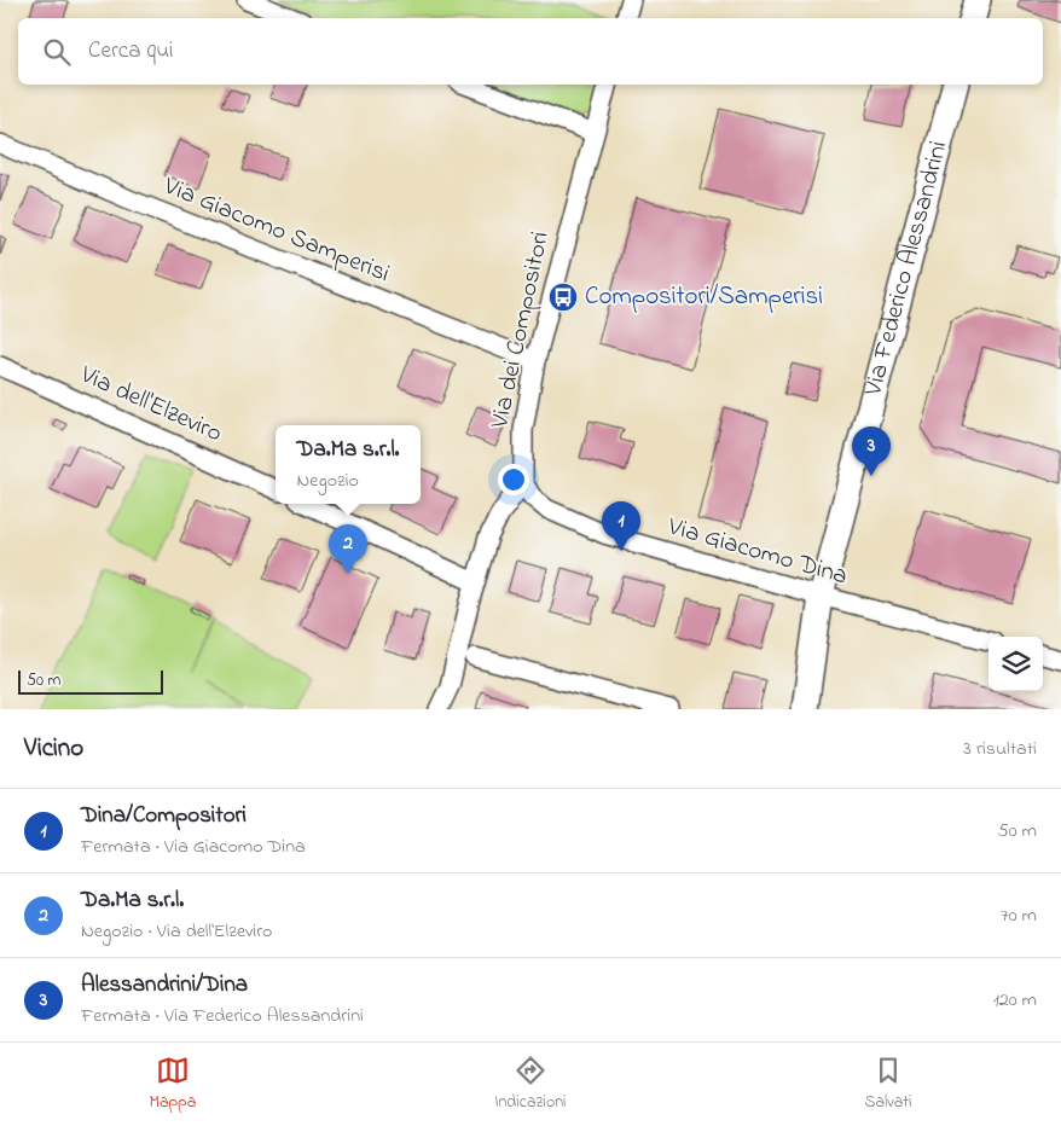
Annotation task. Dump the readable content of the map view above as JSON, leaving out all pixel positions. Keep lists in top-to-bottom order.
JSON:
{
  "streets": {
    "street": [
      "Via Giacomo Samperisi",
      "Via Federico Alessandrini",
      "Via dei Compositori",
      "Via dell'Elzeviro",
      "Via Giacomo Dina"
    ]
  },
  "crossings": [
    ["Via Giacomo Samperisi", "Via dei Compositori"],
    ["Via Federico Alessandrini", "Via Giacomo Dina"],
    ["Via dei Compositori", "Via Giacomo Dina"]
  ],
  "places": {
    "bus stop": ["Compositori/Samperisi"]
  },
  "scale_bar": "50 m",
  "page": {
    "search": "Cerca qui",
    "popup": ["Da.Ma s.r.l.", "Negozio"],
    "pins": ["3", "1", "2"],
    "scale": "50 m",
    "heading": ["Vicino", "3 risultati"],
    "list": [
      {
        "mark": "1",
        "name": "Dina/Compositori",
        "note": "Fermata · Via Giacomo Dina",
        "value": "50 m"
      },
      {
        "mark": "2",
        "name": "Da.Ma s.r.l.",
        "note": "Negozio · Via dell'Elzeviro",
        "value": "70 m"
      },
      {
        "mark": "3",
        "name": "Alessandrini/Dina",
        "note": "Fermata · Via Federico Alessandrini",
        "value": "120 m"
      }
    ],
    "nav": ["Mappa", "Indicazioni", "Salvati"]
  }
}
